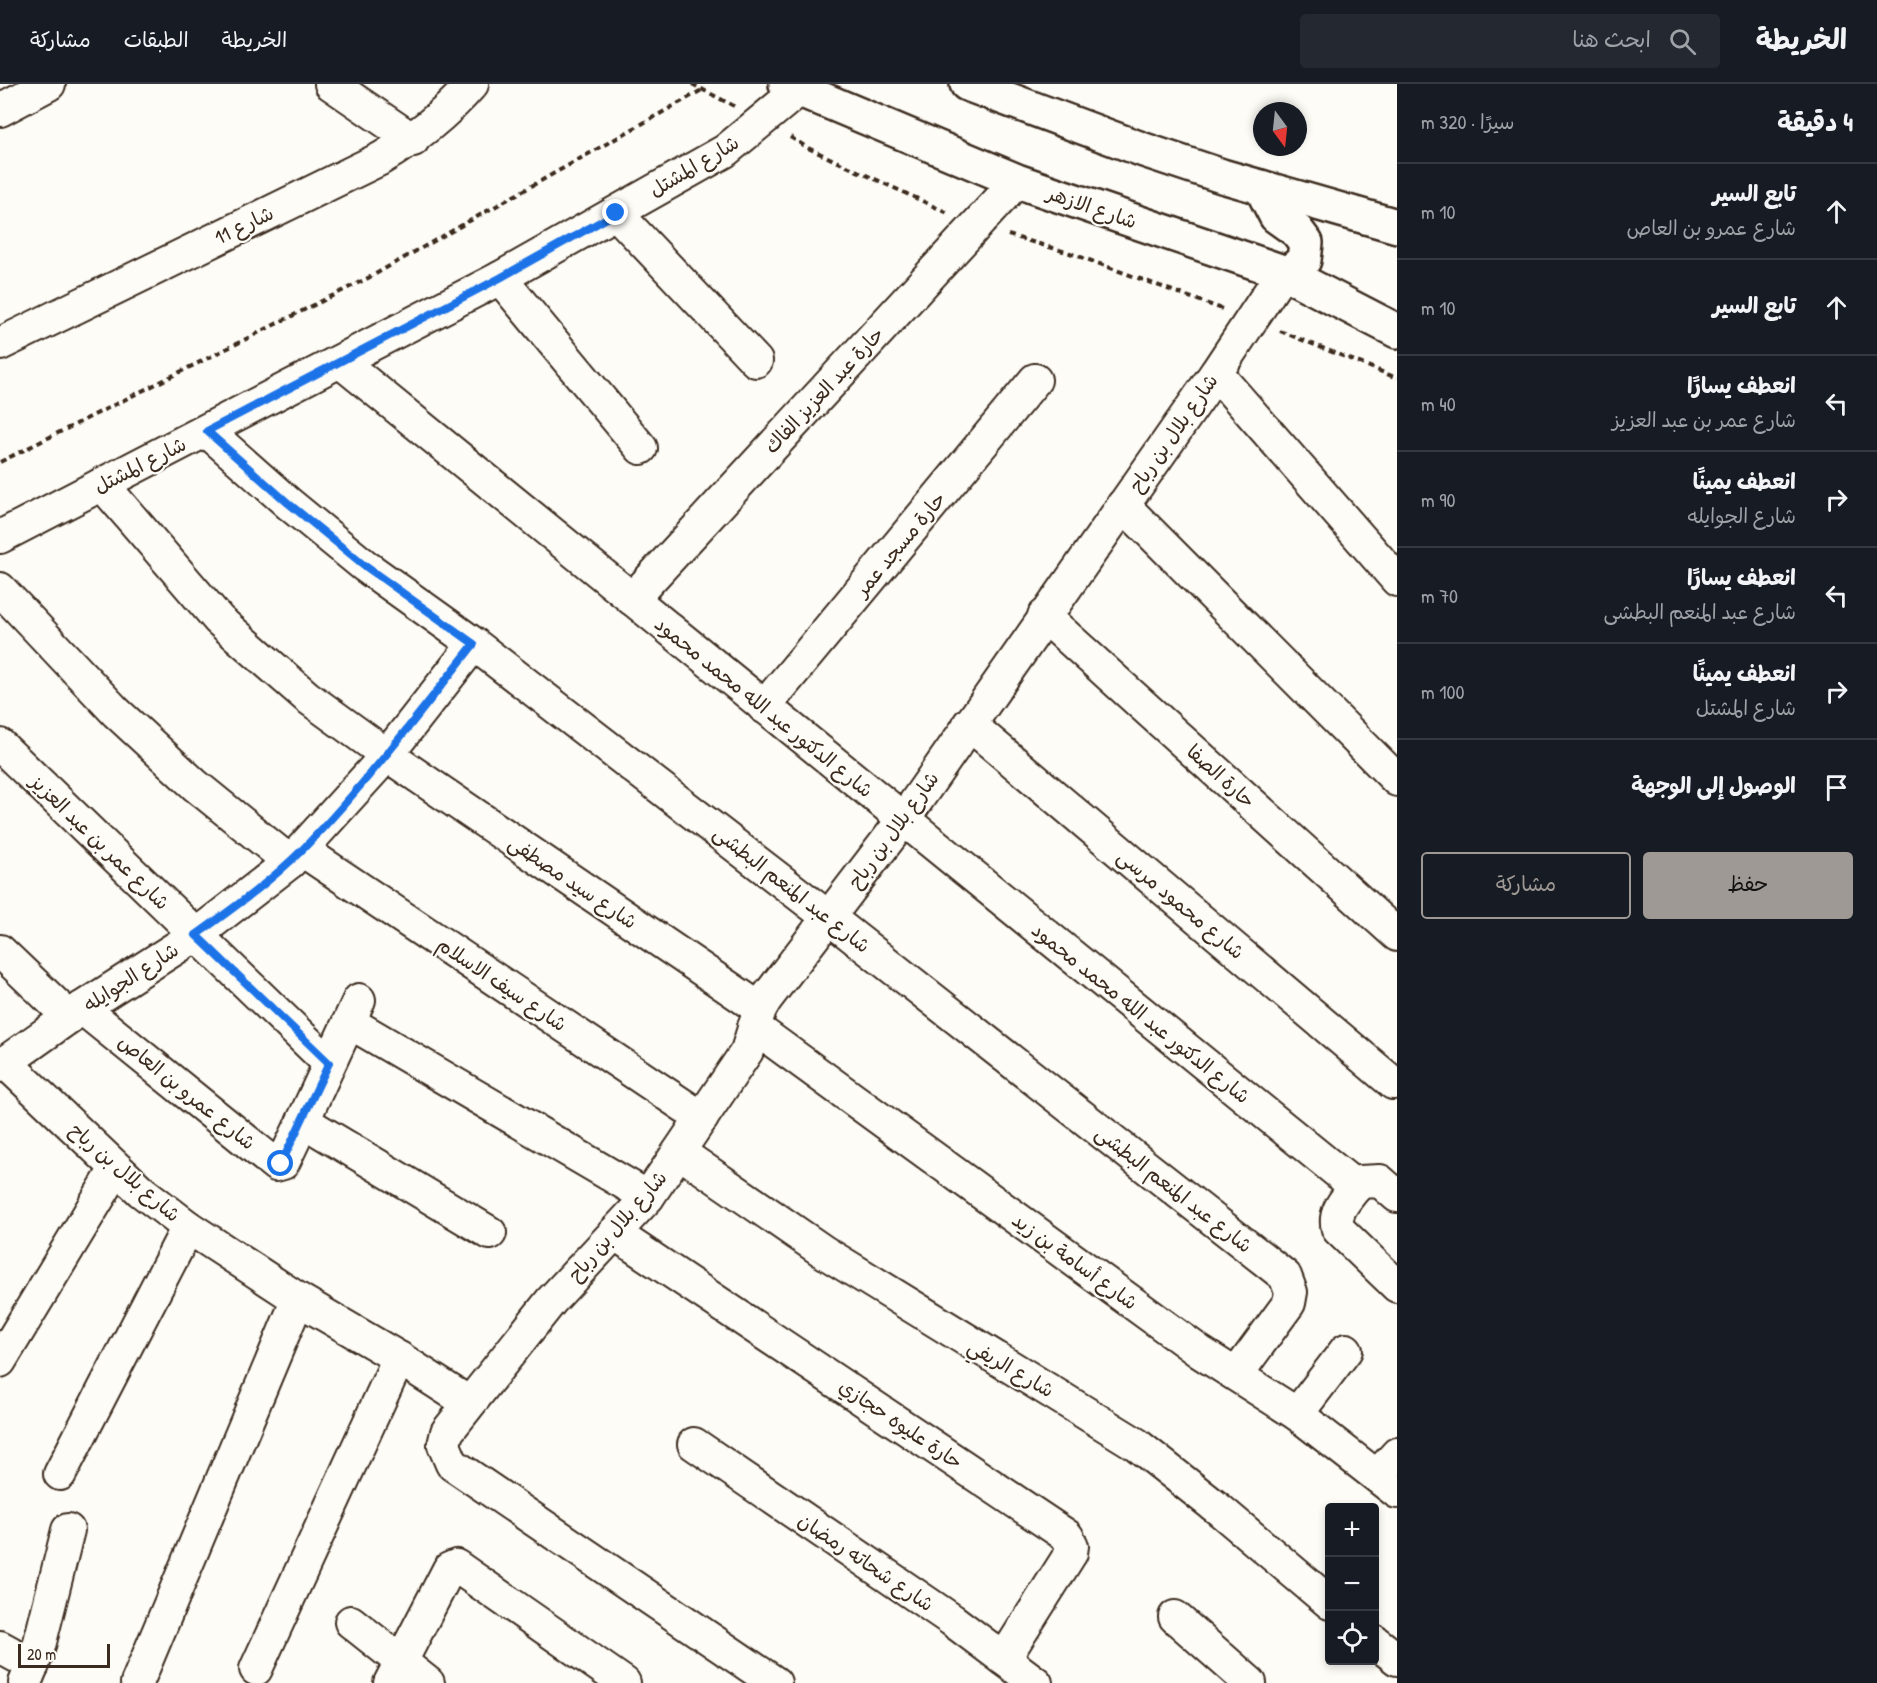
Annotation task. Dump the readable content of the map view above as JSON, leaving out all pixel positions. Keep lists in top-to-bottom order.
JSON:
{
  "streets": {
    "main road": ["شارع الازهر"],
    "street": [
      "شارع المشتل",
      "شارع 11",
      "حارة عبد العزيز الفاك",
      "شارع بلال بن رباح",
      "حارة مسجد عمر",
      "شارع الدكتور عبد الله محمد محمود",
      "حارة الصفا",
      "شارع عمر بن عبد العزيز",
      "شارع سيد مصطفى",
      "شارع عبد المنعم البطشى",
      "شارع محمود مرسى",
      "شارع الجوايله",
      "شارع سيف الاسلام",
      "شارع عمرو بن العاص",
      "شارع أسامة بن زيد",
      "شارع الريفي",
      "حارة عليوه حجازي",
      "شارع شحاته رمضان"
    ]
  },
  "crossings": [
    ["شارع المشتل", "شارع الازهر"],
    ["شارع المشتل", "شارع الدكتور عبد الله محمد محمود"],
    ["شارع المشتل", "شارع سيد مصطفى"],
    ["شارع المشتل", "شارع عبد المنعم البطشى"],
    ["شارع الازهر", "حارة عبد العزيز الفاك"],
    ["شارع الازهر", "شارع بلال بن رباح"],
    ["حارة عبد العزيز الفاك", "شارع الدكتور عبد الله محمد محمود"],
    ["شارع بلال بن رباح", "شارع الدكتور عبد الله محمد محمود"],
    ["شارع بلال بن رباح", "حارة الصفا"],
    ["شارع بلال بن رباح", "شارع سيد مصطفى"],
    ["شارع بلال بن رباح", "شارع عبد المنعم البطشى"],
    ["شارع بلال بن رباح", "شارع محمود مرسى"],
    ["شارع بلال بن رباح", "شارع الجوايله"],
    ["شارع بلال بن رباح", "شارع سيف الاسلام"],
    ["شارع بلال بن رباح", "شارع أسامة بن زيد"],
    ["شارع بلال بن رباح", "شارع الريفي"],
    ["شارع بلال بن رباح", "حارة عليوه حجازي"],
    ["حارة مسجد عمر", "شارع الدكتور عبد الله محمد محمود"],
    ["شارع عمر بن عبد العزيز", "شارع الجوايله"],
    ["شارع سيد مصطفى", "شارع الجوايله"],
    ["شارع سيد مصطفى", "شارع أسامة بن زيد"],
    ["شارع عبد المنعم البطشى", "شارع الجوايله"],
    ["شارع عبد المنعم البطشى", "شارع أسامة بن زيد"],
    ["شارع الجوايله", "شارع سيف الاسلام"],
    ["شارع الجوايله", "شارع عمرو بن العاص"],
    ["حارة عليوه حجازي", "شارع شحاته رمضان"]
  ],
  "scale_bar": "20 m",
  "north": "bottom",
  "page": {
    "header": "الخريطة",
    "search": "ابحث هنا",
    "nav": ["الخريطة", "الطبقات", "مشاركة"],
    "heading": ["4 دقيقة", "سيرًا · 320 m"],
    "list": [
      ["تابع السير", "شارع عمرو بن العاص", "10 m"],
      ["تابع السير", "10 m"],
      ["انعطف يسارًا", "شارع عمر بن عبد العزيز", "40 m"],
      ["انعطف يمينًا", "شارع الجوايله", "90 m"],
      ["انعطف يسارًا", "شارع عبد المنعم البطشى", "70 m"],
      ["انعطف يمينًا", "شارع المشتل", "100 m"],
      "الوصول إلى الوجهة"
    ],
    "buttons": ["حفظ", "مشاركة"],
    "map_buttons": ["+", "−"],
    "scale": "20 m"
  }
}
